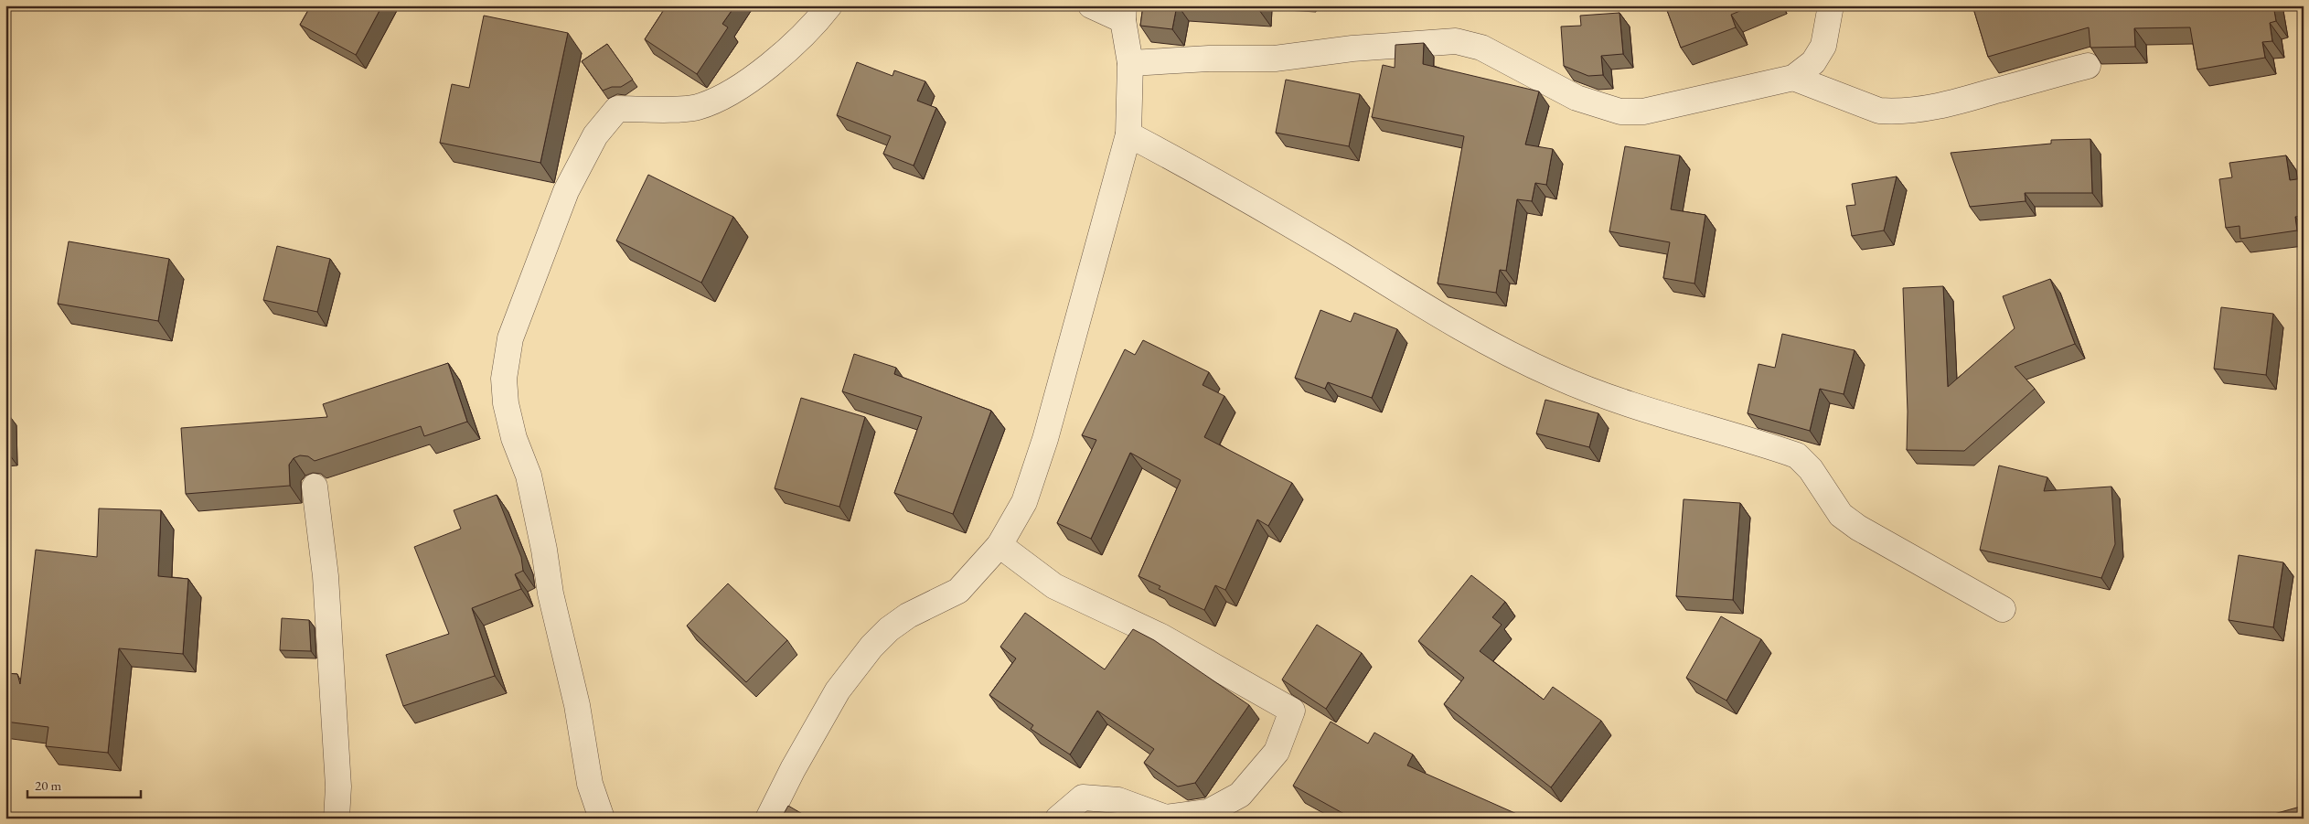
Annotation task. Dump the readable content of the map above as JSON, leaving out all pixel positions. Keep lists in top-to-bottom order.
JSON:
{
  "scale_bar": "20 m"
}
